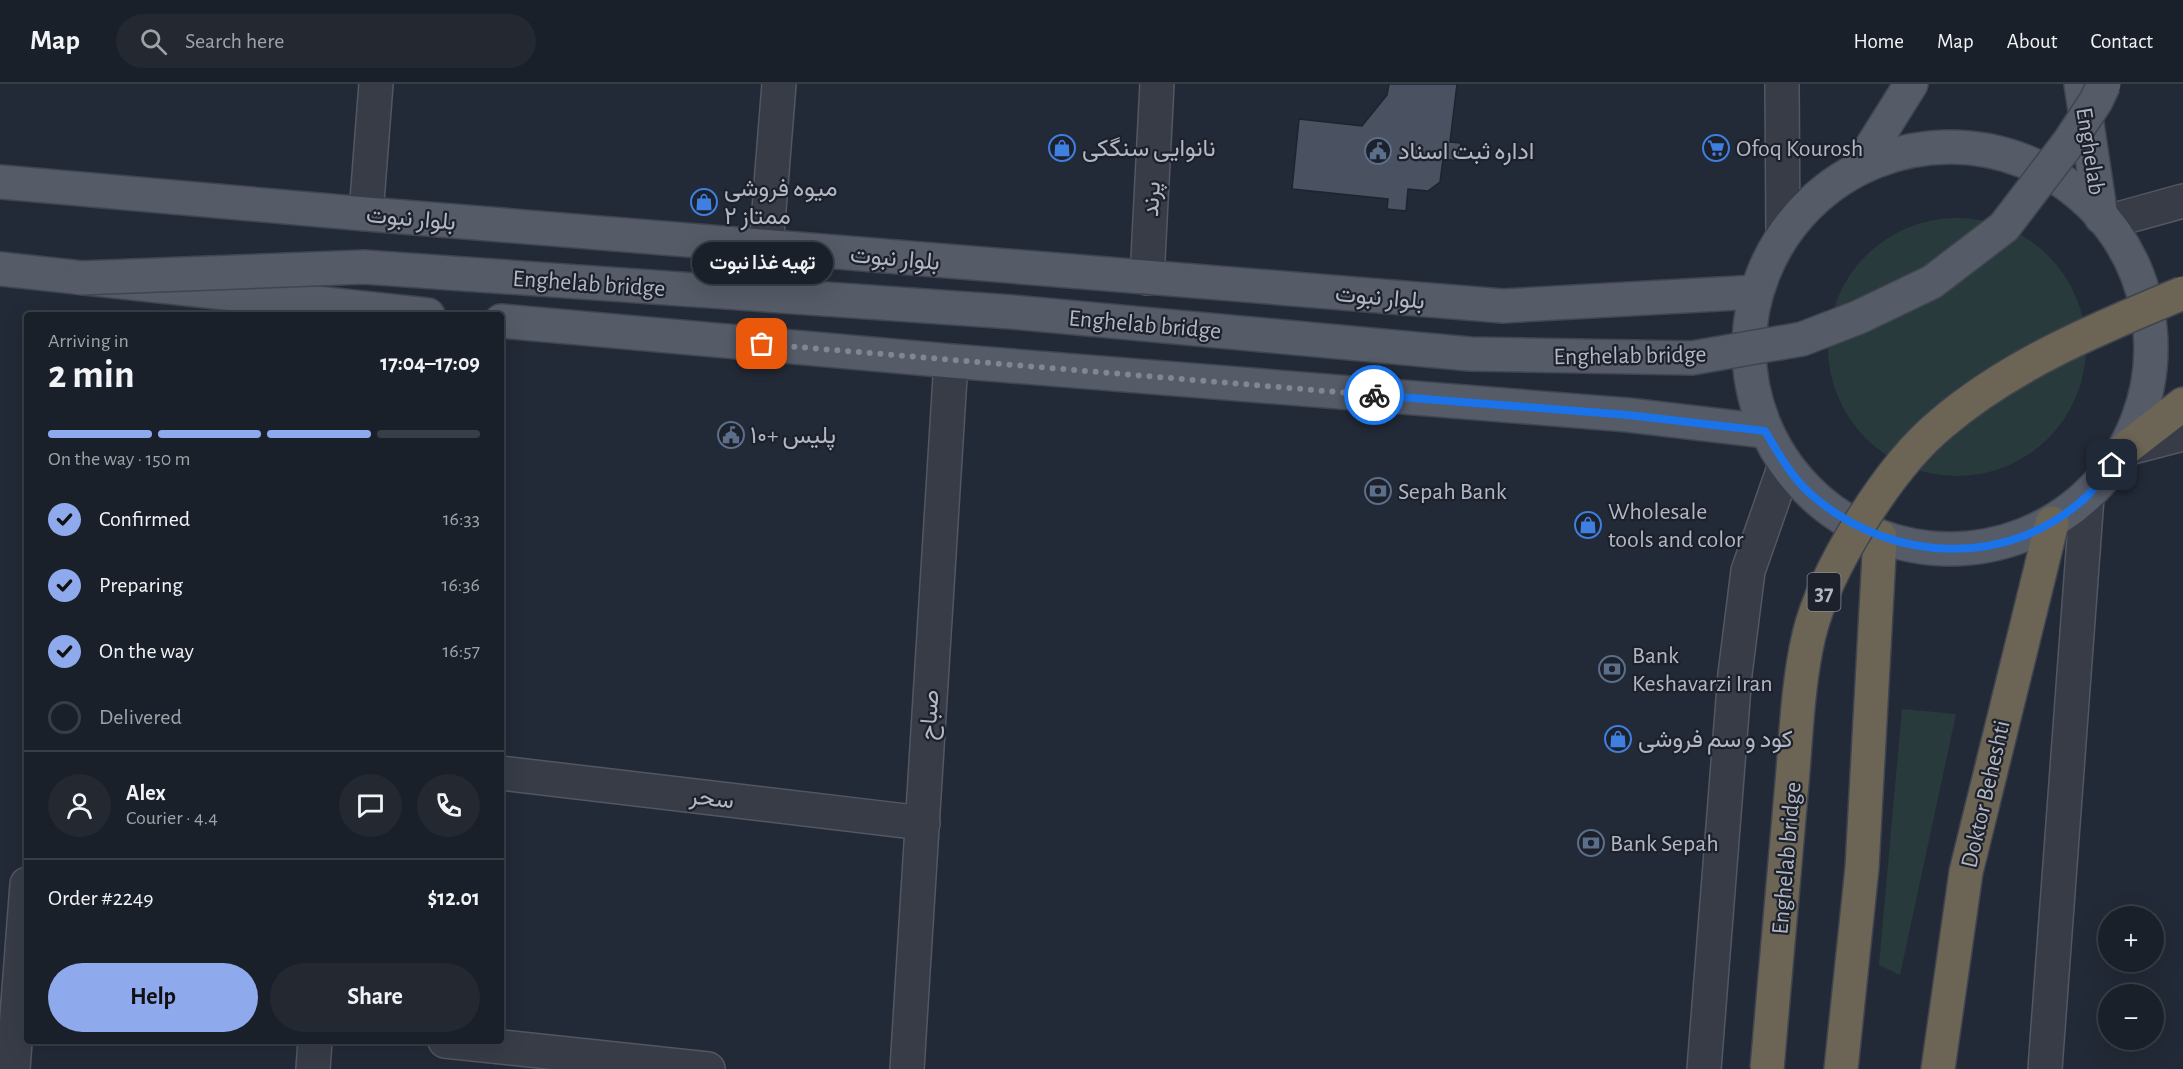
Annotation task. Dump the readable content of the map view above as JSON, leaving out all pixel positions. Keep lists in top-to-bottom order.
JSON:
{
  "streets": {
    "highway": ["Enghelab bridge", "37", "Doktor Beheshti"],
    "main road": ["Enghelab", "بلوار نبوت"],
    "street": ["پرند", "صباح", "سحر"]
  },
  "crossings": [
    ["پرند", "بلوار نبوت"],
    ["صباح", "سحر"]
  ],
  "places": {
    "shop": [
      "نانوایی سنگکی",
      "میوه فروشی ممتاز ۲",
      "Wholesale tools and color",
      "کود و سم فروشی"
    ],
    "supermarket": ["Ofoq Kourosh"],
    "public building": ["اداره ثبت اسناد", "پلیس +۱۰"],
    "other": ["تهیه غذا نبوت"],
    "bank": ["Sepah Bank", "Bank Keshavarzi Iran", "Bank Sepah"]
  },
  "page": {
    "header": "Map",
    "search": "Search here",
    "nav": [
      "Home",
      "Map",
      "About",
      "Contact"
    ],
    "bubble": "تهیه غذا نبوت",
    "heading": ["2 min", "Arriving in", "17:04–17:09"],
    "panel": [
      "Alex",
      "Courier · 4.4",
      "Order #2249",
      "$12.01"
    ],
    "bar": "On the way · 150 m",
    "list": [
      ["Confirmed", "16:33"],
      ["Preparing", "16:36"],
      ["On the way", "16:57"],
      "Delivered"
    ],
    "map_buttons": ["+", "−"],
    "buttons": ["Help", "Share"]
  }
}
